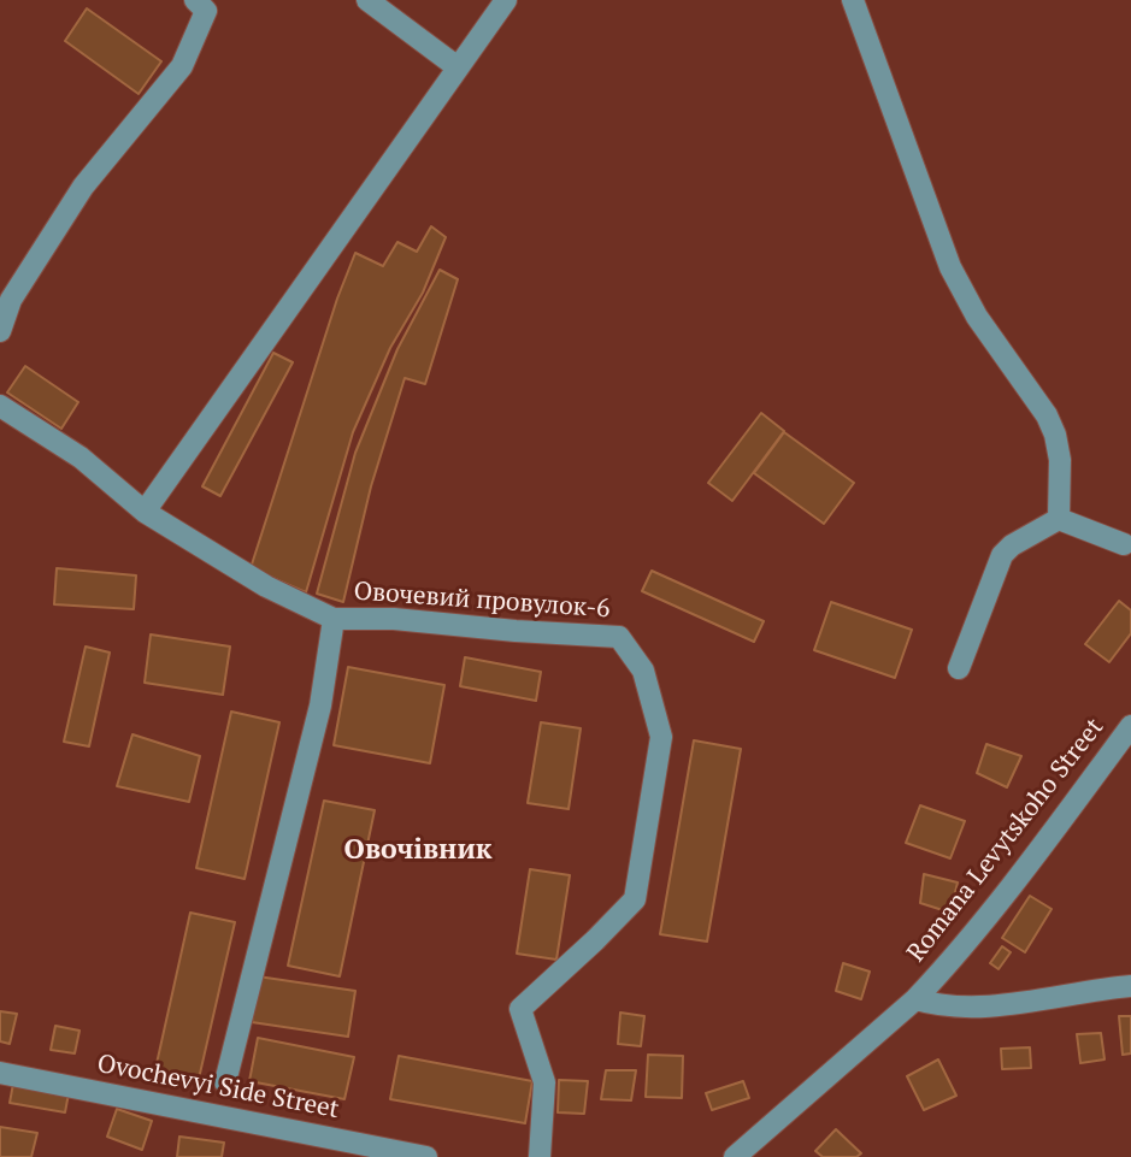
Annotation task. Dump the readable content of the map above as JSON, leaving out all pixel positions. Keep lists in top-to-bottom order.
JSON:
{
  "streets": {
    "street": ["Овочевий провулок-6", "Romana Levytskoho Street", "Ovochevyi Side Street"]
  },
  "districts": ["Овочівник"]
}
